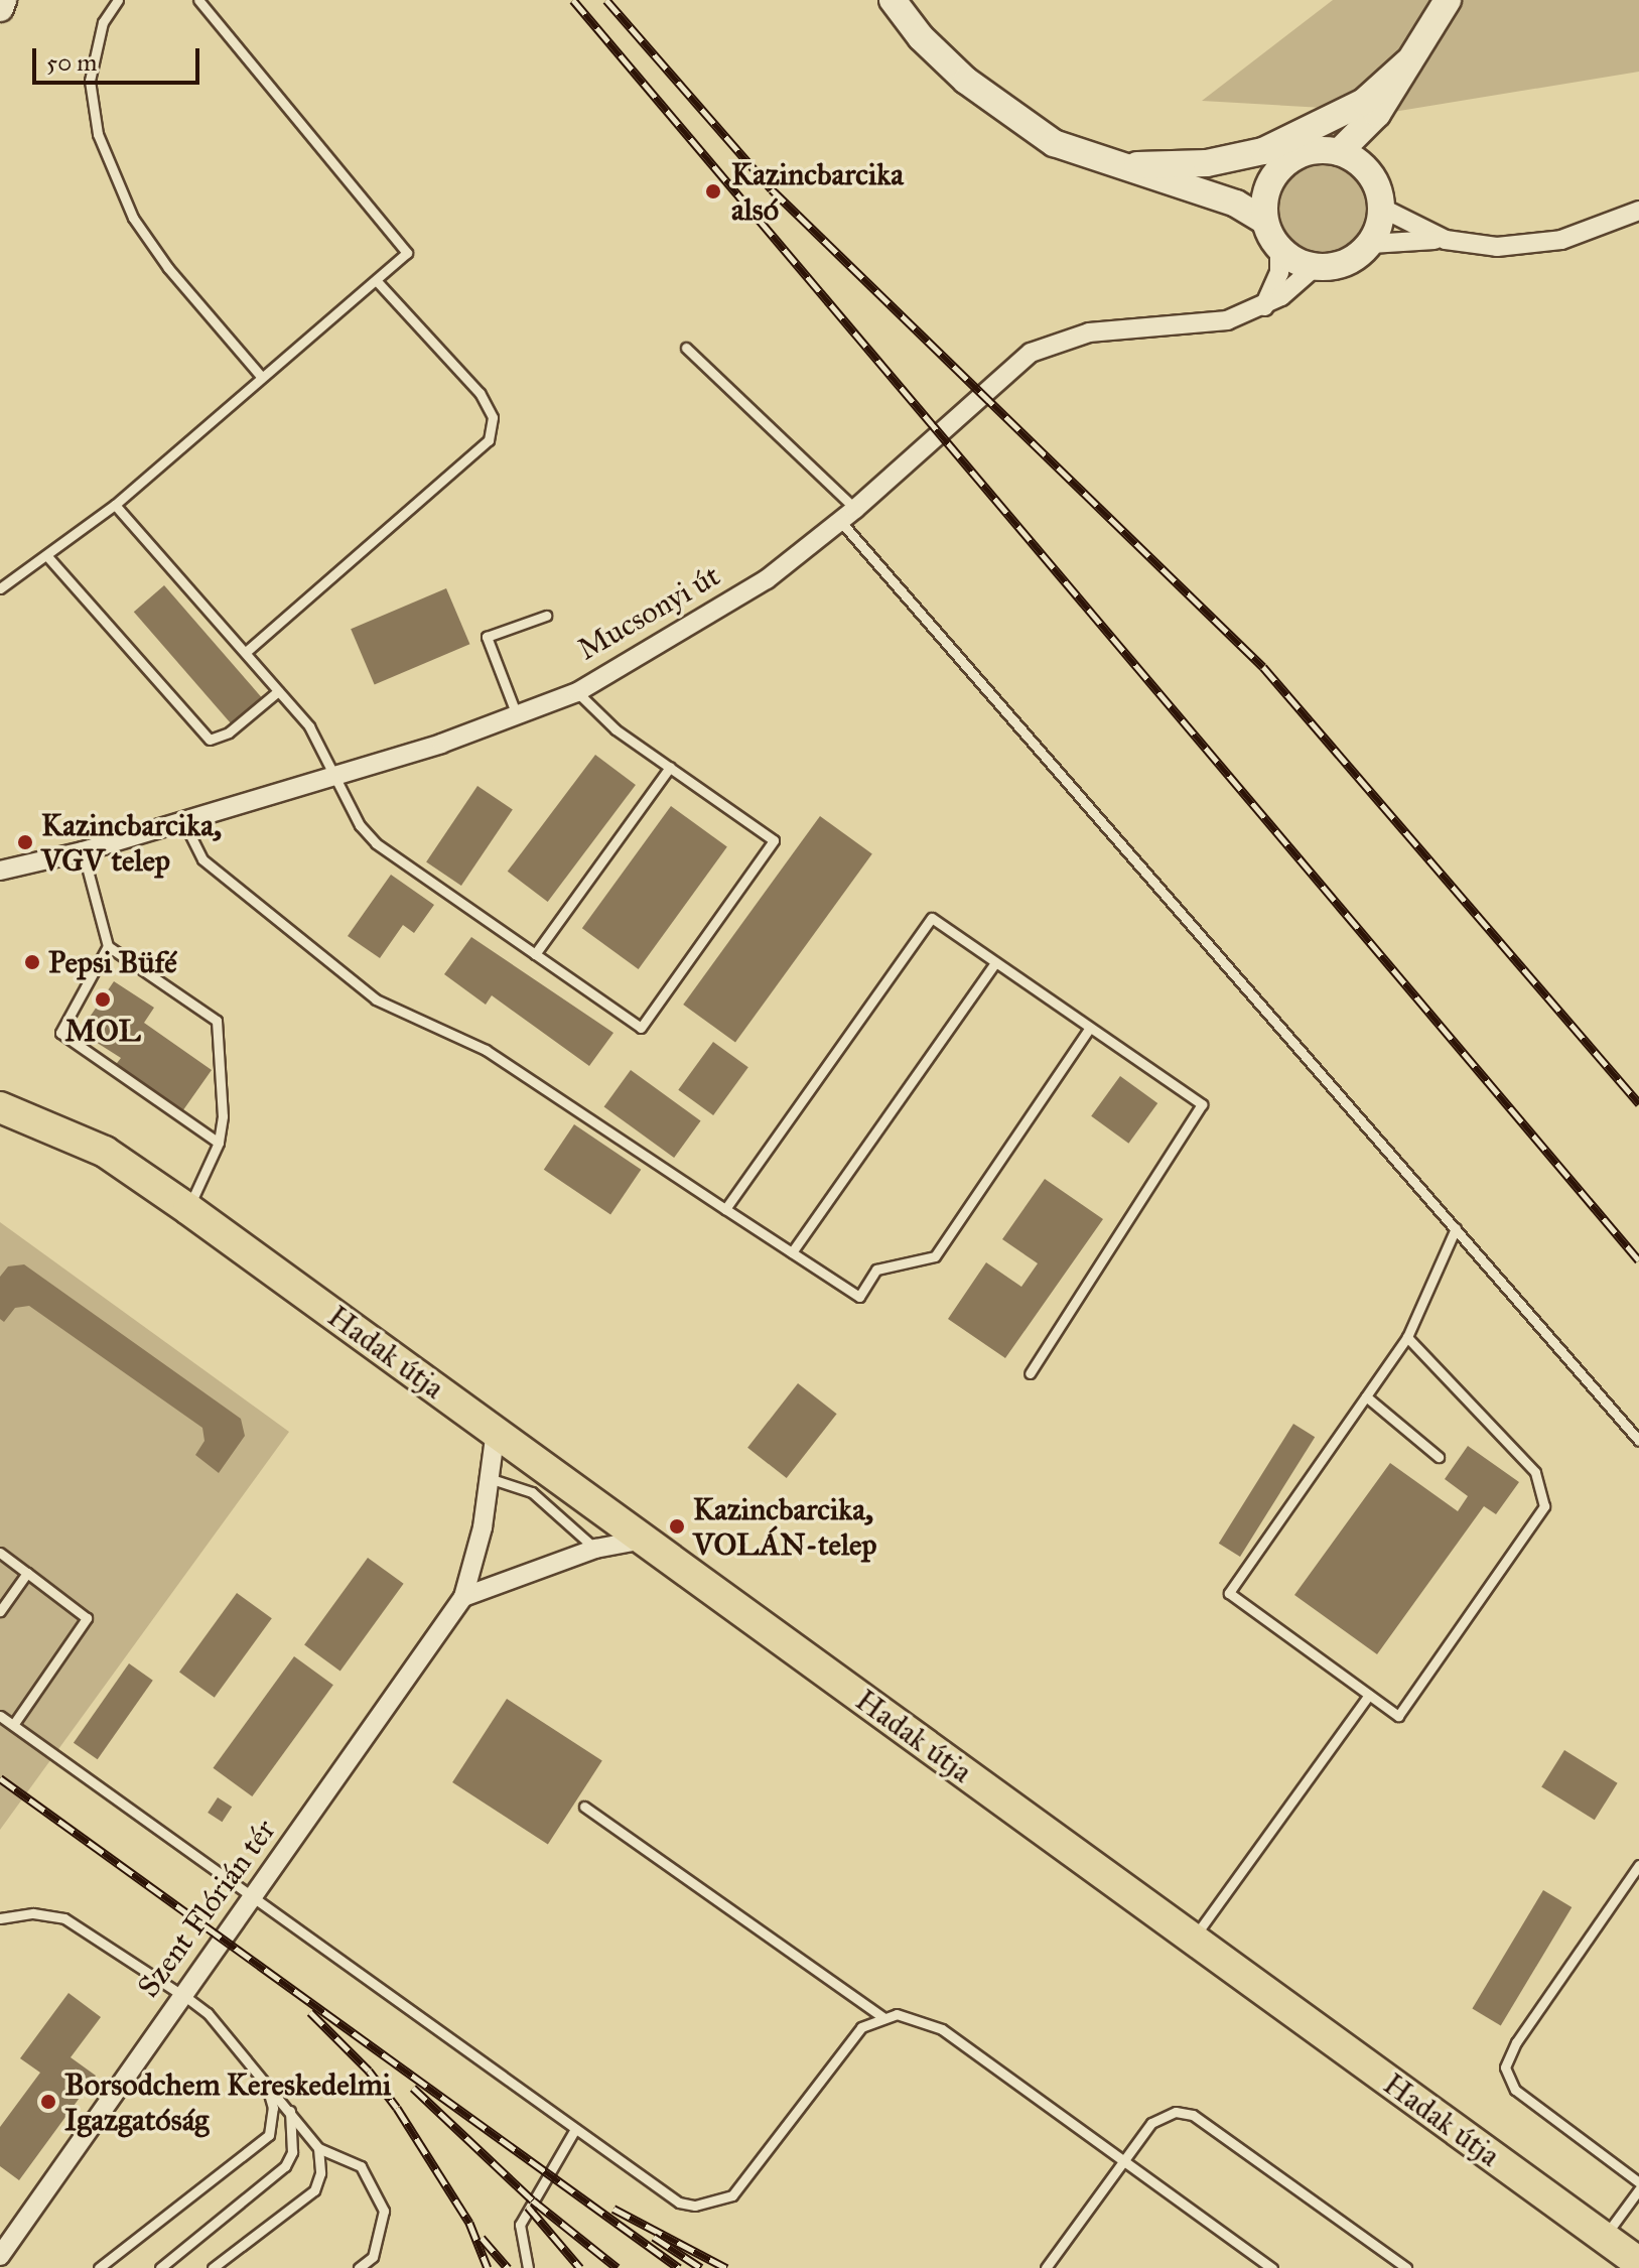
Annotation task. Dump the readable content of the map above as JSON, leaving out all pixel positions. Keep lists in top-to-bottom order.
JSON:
{
  "streets": {
    "main road": ["Hadak útja"],
    "street": ["Mucsonyi út", "Szent Flórián tér"]
  },
  "crossings": [
    ["Hadak útja", "Szent Flórián tér"]
  ],
  "places": [
    "Kazincbarcika alsó",
    "Kazincbarcika, VGV telep",
    "Pepsi Büfé",
    "MOL",
    "Kazincbarcika, VOLÁN-telep",
    "Borsodchem Kereskedelmi Igazgatóság"
  ],
  "scale_bar": "50 m"
}
